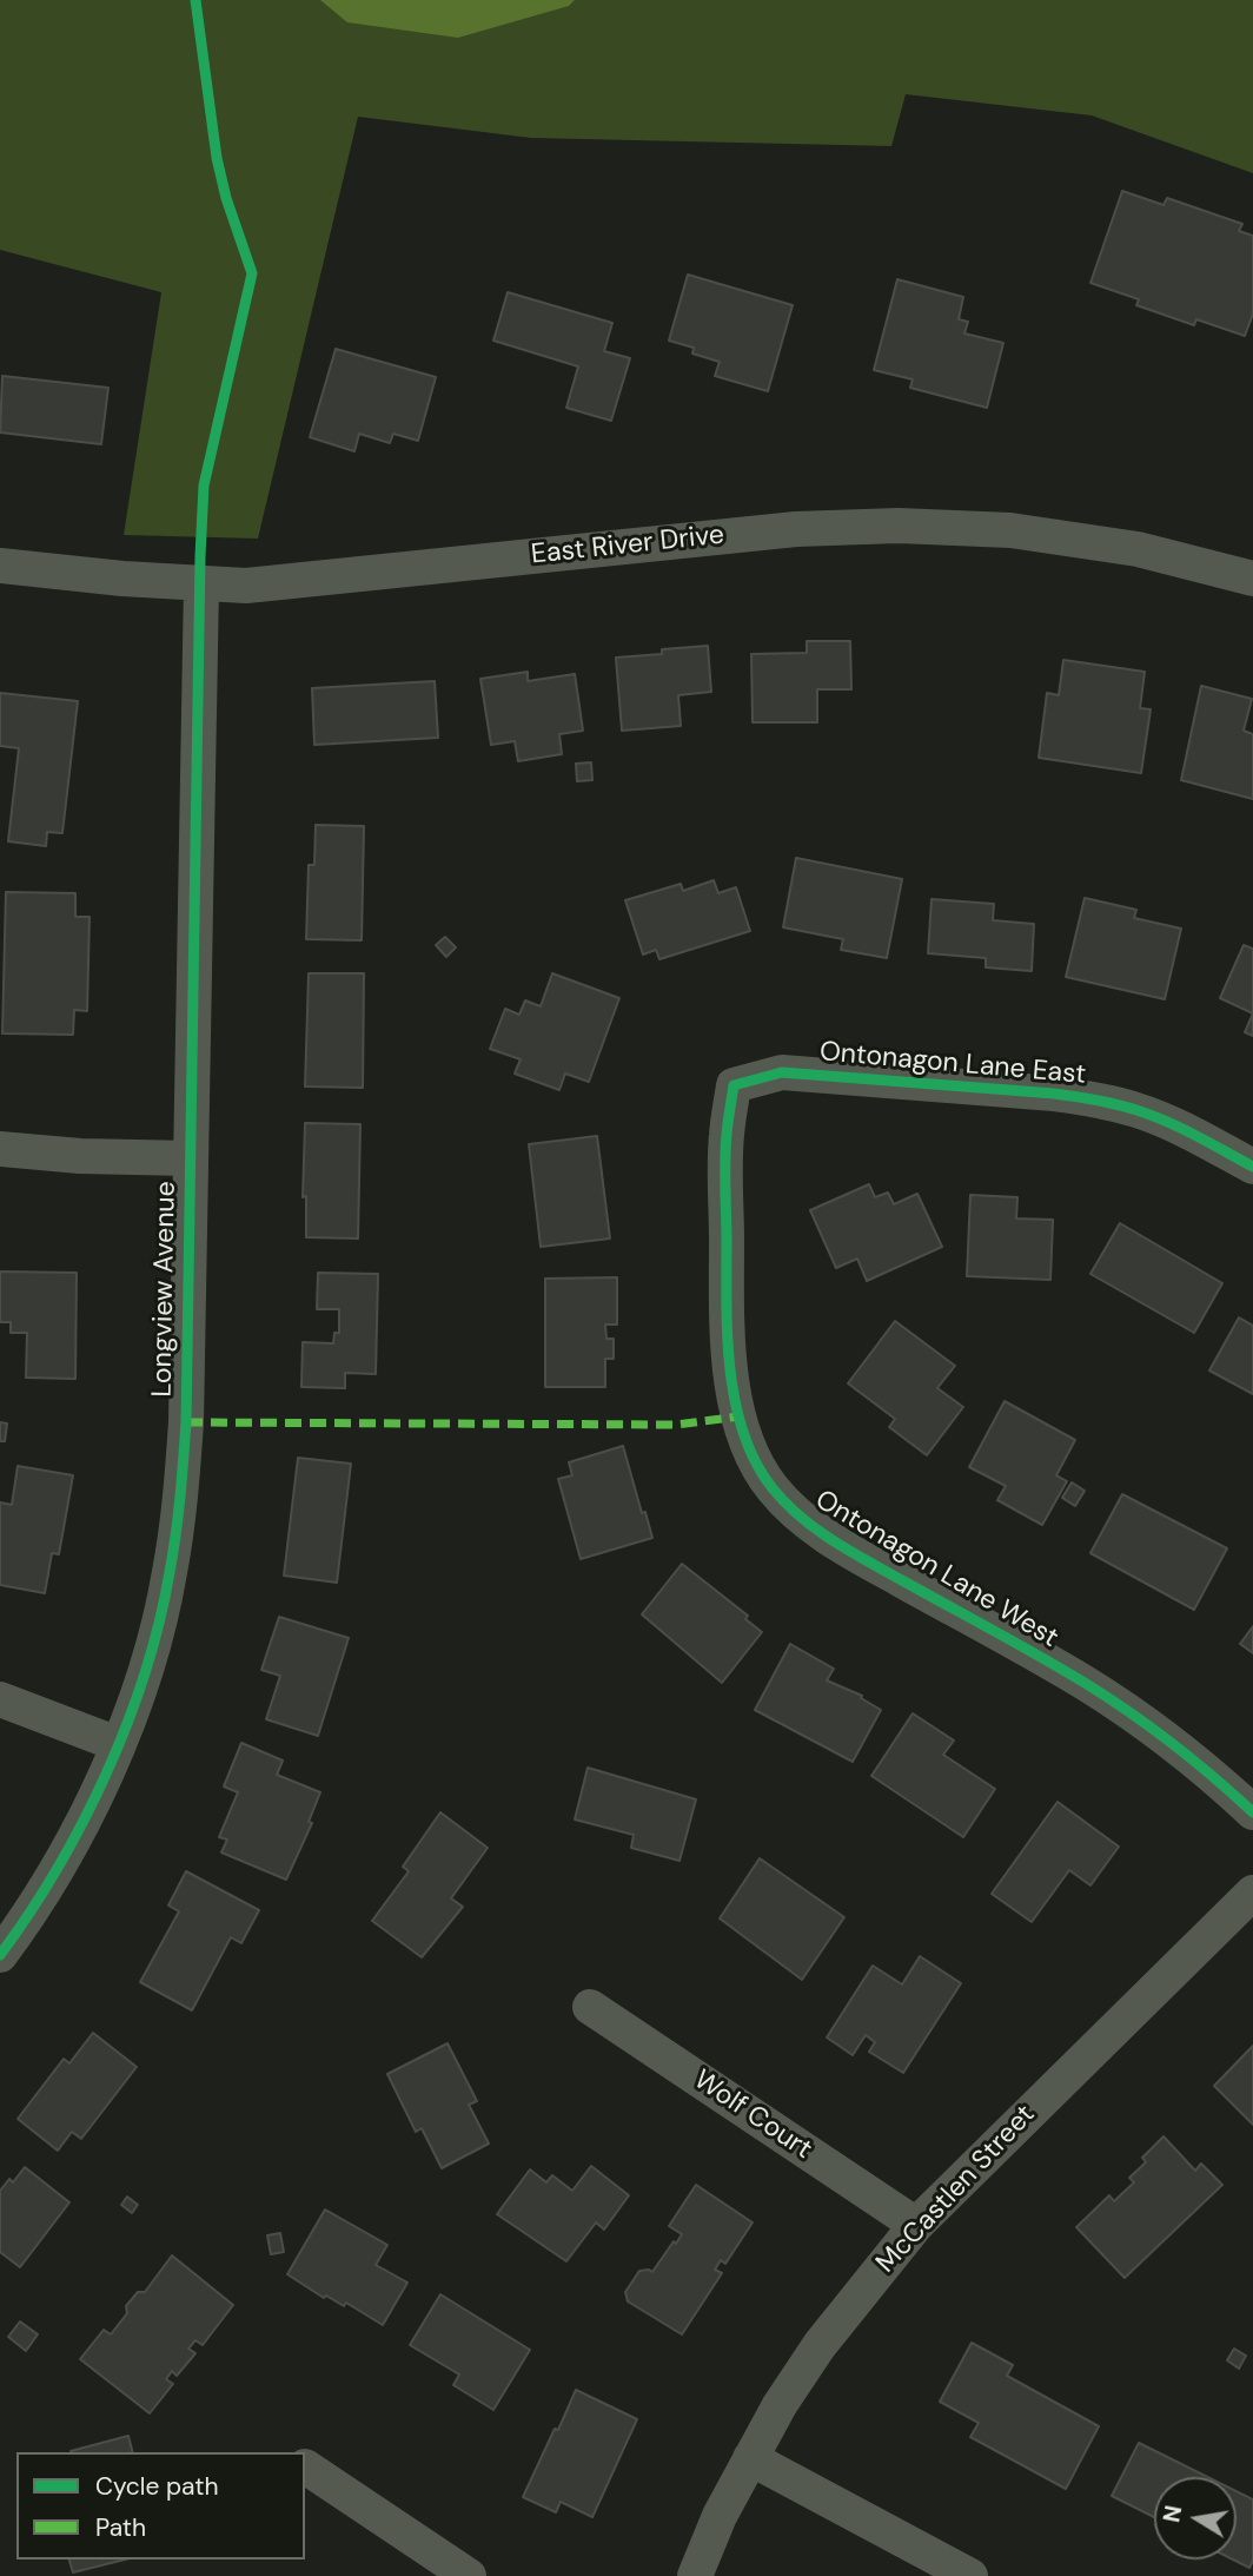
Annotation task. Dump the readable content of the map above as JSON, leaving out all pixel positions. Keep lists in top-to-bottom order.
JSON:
{
  "streets": {
    "street": [
      "East River Drive",
      "Ontonagon Lane East",
      "Longview Avenue",
      "Ontonagon Lane West",
      "Wolf Court",
      "McCastlen Street"
    ]
  },
  "crossings": [
    ["East River Drive", "Longview Avenue"],
    ["Ontonagon Lane East", "Ontonagon Lane West"],
    ["Wolf Court", "McCastlen Street"]
  ],
  "legend": ["Cycle path", "Path"],
  "north": "left"
}
